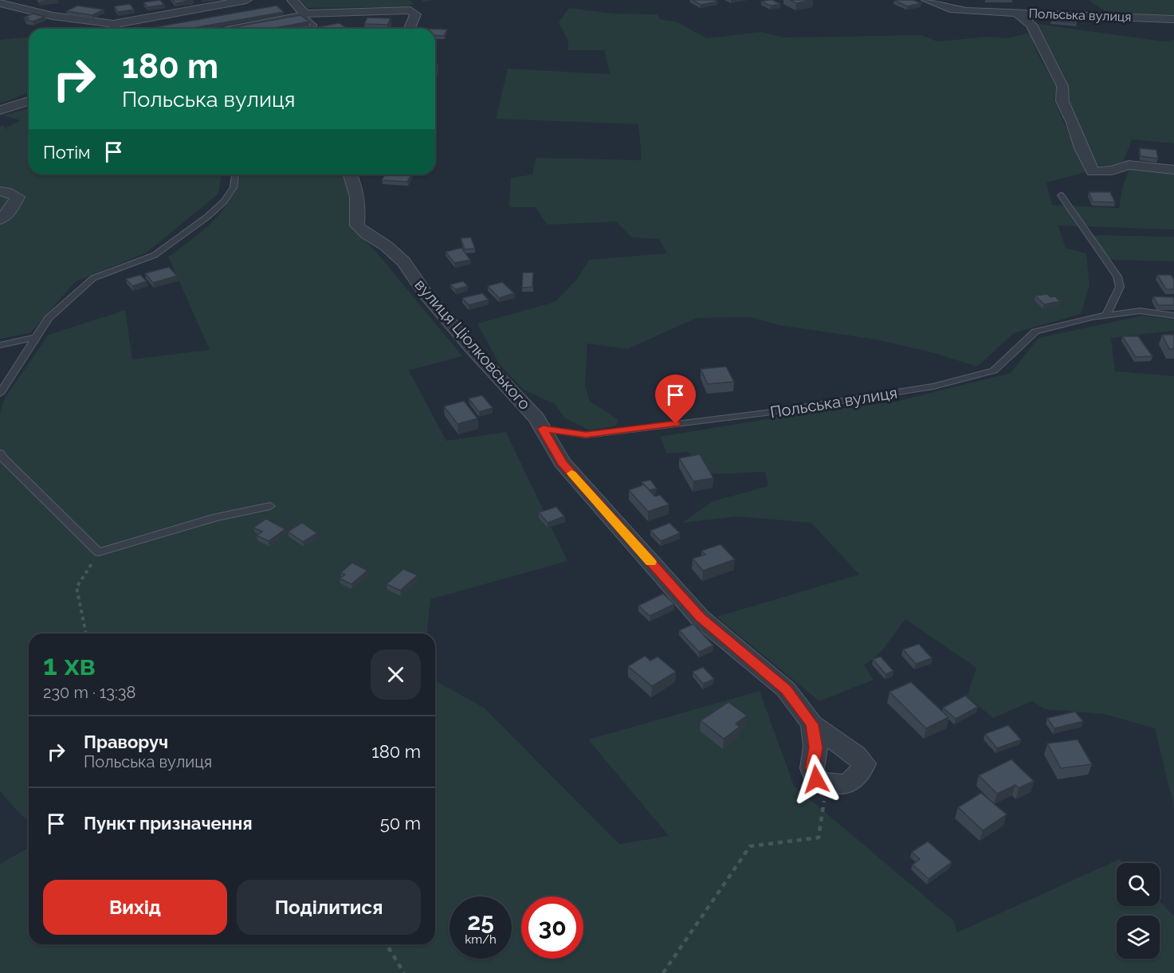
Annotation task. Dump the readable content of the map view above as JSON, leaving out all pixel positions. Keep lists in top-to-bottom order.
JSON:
{
  "streets": {
    "street": ["Польська вулиця", "вулиця Ціолковського"]
  },
  "crossings": [
    ["Польська вулиця", "вулиця Ціолковського"]
  ],
  "page": {
    "turn": ["180 m", "Польська вулиця"],
    "then": "Потім",
    "heading": ["1 хв", "230 m · 13:38"],
    "list": [
      {
        "name": "Праворуч",
        "note": "Польська вулиця",
        "value": "180 m"
      },
      {
        "name": "Пункт призначення",
        "value": "50 m"
      }
    ],
    "buttons": ["Вихід", "Поділитися"],
    "speed": "25 km/h",
    "limit": "30"
  }
}
